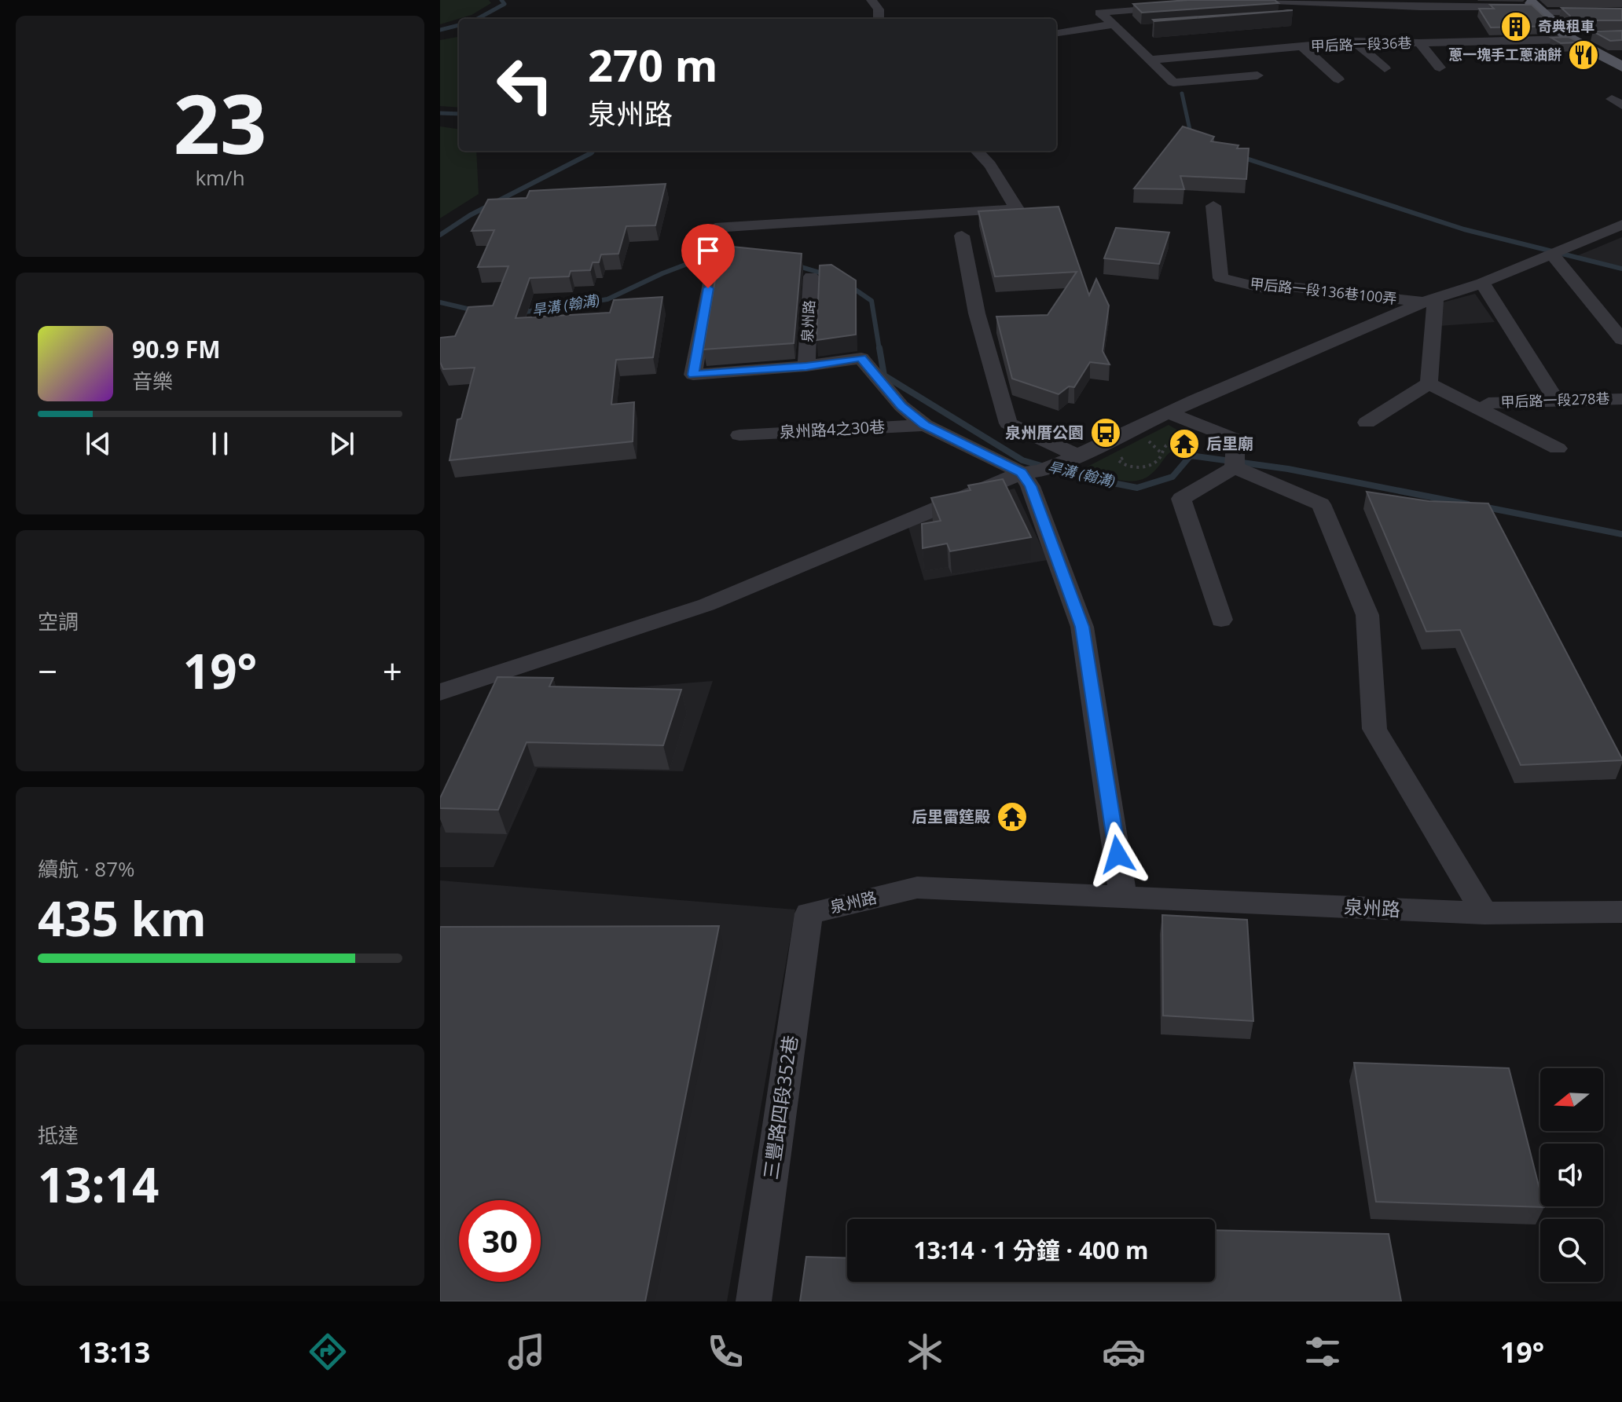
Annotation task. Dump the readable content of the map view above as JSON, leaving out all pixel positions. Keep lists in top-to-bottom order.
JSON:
{
  "streets": {
    "street": [
      "甲后路一段36巷",
      "甲后路一段136巷100弄",
      "泉州路",
      "甲后路一段278巷",
      "泉州路4之30巷",
      "三豐路四段352巷"
    ]
  },
  "crossings": [
    ["泉州路", "泉州路4之30巷"],
    ["泉州路", "三豐路四段352巷"]
  ],
  "water": ["旱溝 (翰溝)"],
  "places": {
    "building": ["奇典租車"],
    "restaurant": ["蔥一塊手工蔥油餅"],
    "bus stop": ["泉州厝公園"],
    "temple": ["后里廟", "后里雷筳殿"]
  },
  "north": "left",
  "page": {
    "tile": [
      ["23", "km/h"],
      "空調",
      ["續航 · 87%", "435 km"],
      ["抵達", "13:14"]
    ],
    "turn": ["270 m", "泉州路"],
    "song": ["90.9 FM", "音樂"],
    "heat": ["−", "19°", "+"],
    "limit": "30",
    "trip": "13:14 · 1 分鐘 · 400 m",
    "tabs": ["13:13", "19°"]
  }
}
